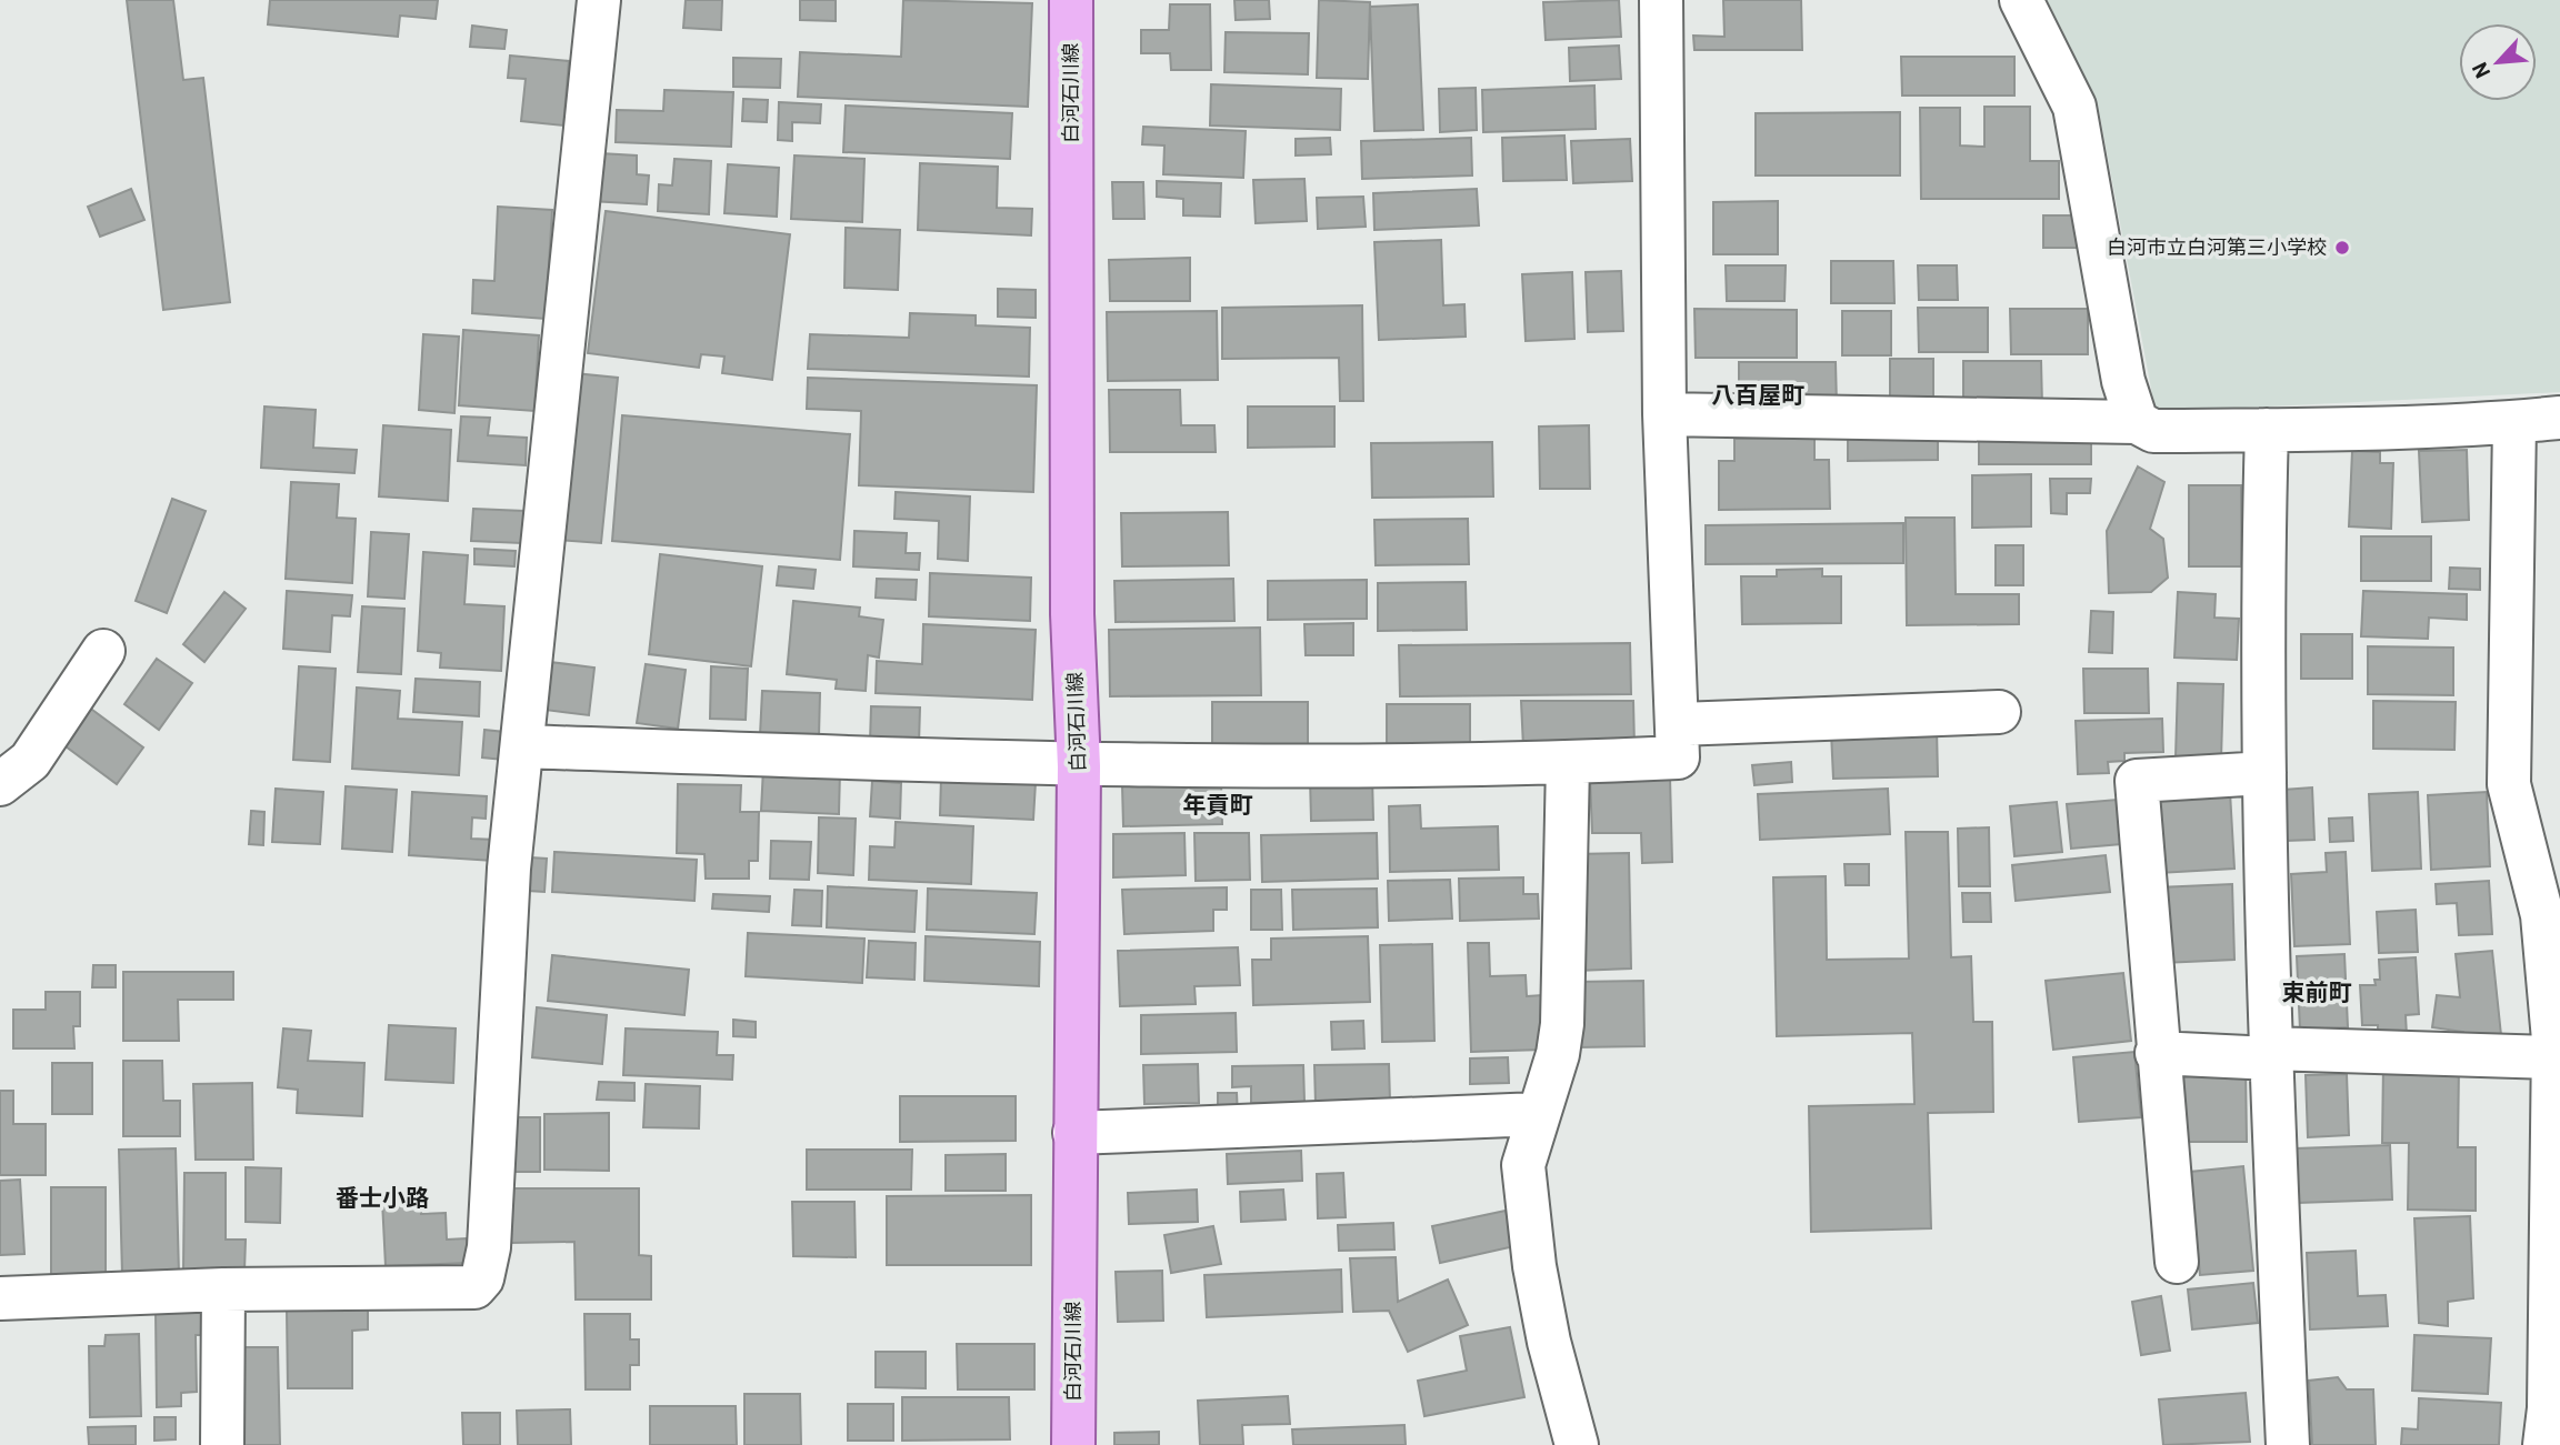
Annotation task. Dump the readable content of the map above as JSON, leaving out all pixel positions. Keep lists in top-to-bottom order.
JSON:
{
  "streets": {
    "main road": ["白河石川線"]
  },
  "districts": [
    "八百屋町",
    "年貢町",
    "束前町",
    "番士小路"
  ],
  "places": ["白河市立白河第三小学校"],
  "north": "bottom left"
}
